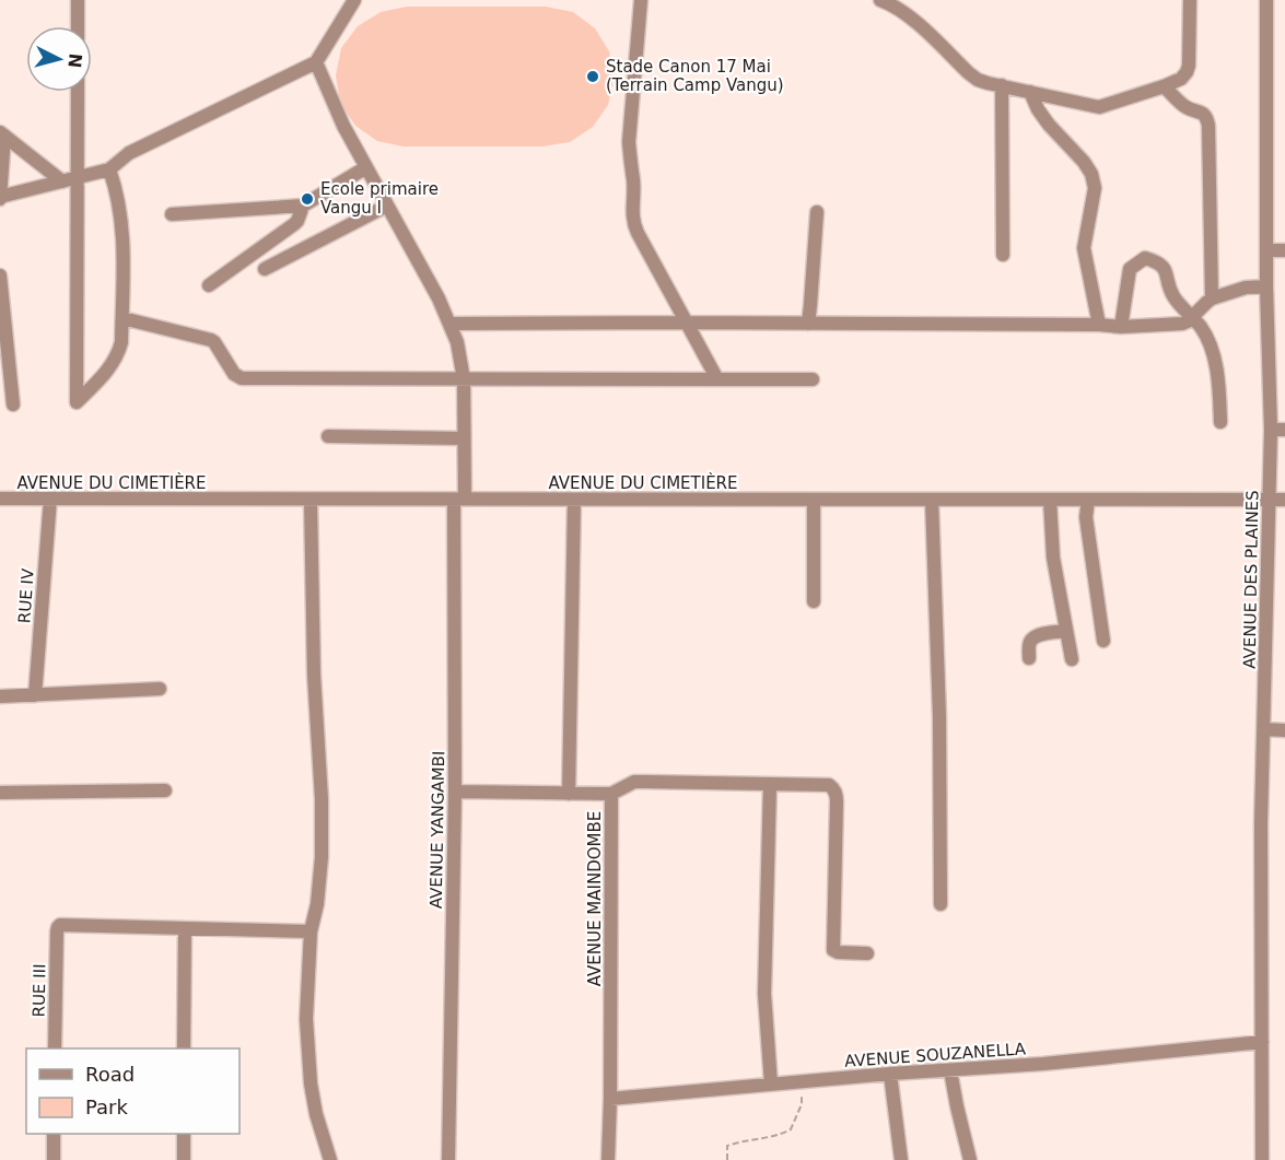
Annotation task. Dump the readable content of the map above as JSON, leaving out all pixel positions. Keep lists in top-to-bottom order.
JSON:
{
  "streets": {
    "street": [
      "AVENUE DU CIMETIÈRE",
      "AVENUE DES PLAINES",
      "RUE IV",
      "AVENUE YANGAMBI",
      "AVENUE MAINDOMBE",
      "RUE III",
      "AVENUE SOUZANELLA"
    ]
  },
  "crossings": [
    ["AVENUE DU CIMETIÈRE", "AVENUE DES PLAINES"],
    ["AVENUE DU CIMETIÈRE", "RUE IV"],
    ["AVENUE DU CIMETIÈRE", "AVENUE YANGAMBI"],
    ["AVENUE DES PLAINES", "AVENUE SOUZANELLA"],
    ["AVENUE YANGAMBI", "AVENUE MAINDOMBE"],
    ["AVENUE MAINDOMBE", "AVENUE SOUZANELLA"]
  ],
  "places": ["Stade Canon 17 Mai (Terrain Camp Vangu)", "Ecole primaire Vangu I"],
  "legend": ["Road", "Park"],
  "north": "right"
}
